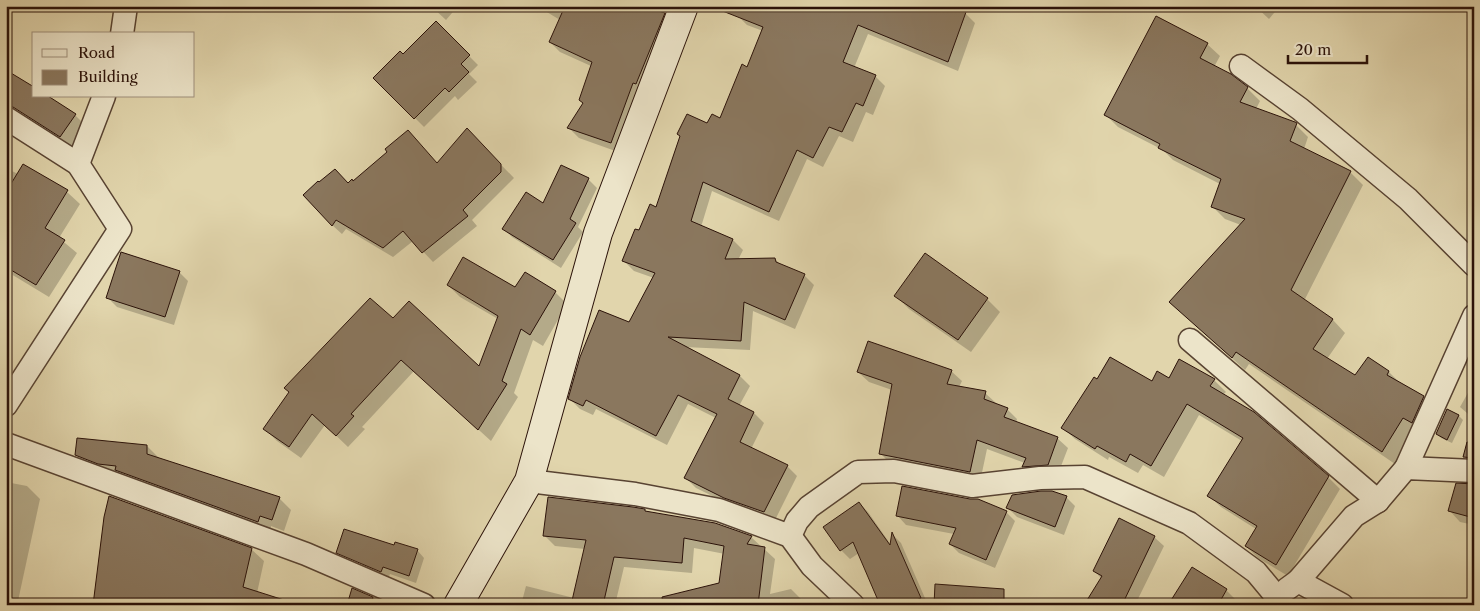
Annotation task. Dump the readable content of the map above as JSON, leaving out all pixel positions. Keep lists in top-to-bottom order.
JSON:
{
  "legend": ["Road", "Building"],
  "scale_bar": "20 m"
}
